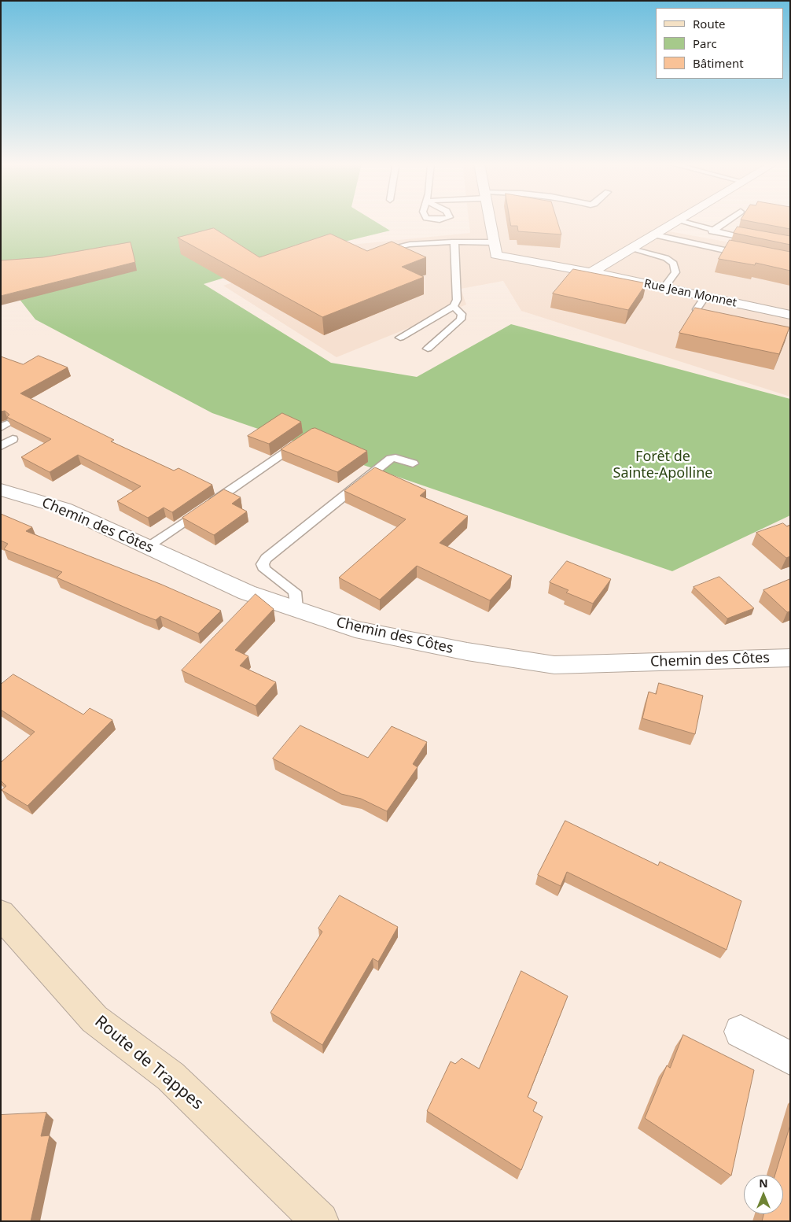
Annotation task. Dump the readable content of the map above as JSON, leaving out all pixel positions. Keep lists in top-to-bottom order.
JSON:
{
  "streets": {
    "main road": ["Route de Trappes"],
    "street": ["Rue Jean Monnet", "Chemin des Côtes"]
  },
  "parks": ["Forêt de Sainte-Apolline"],
  "legend": ["Route", "Parc", "Bâtiment"],
  "north": "top"
}
